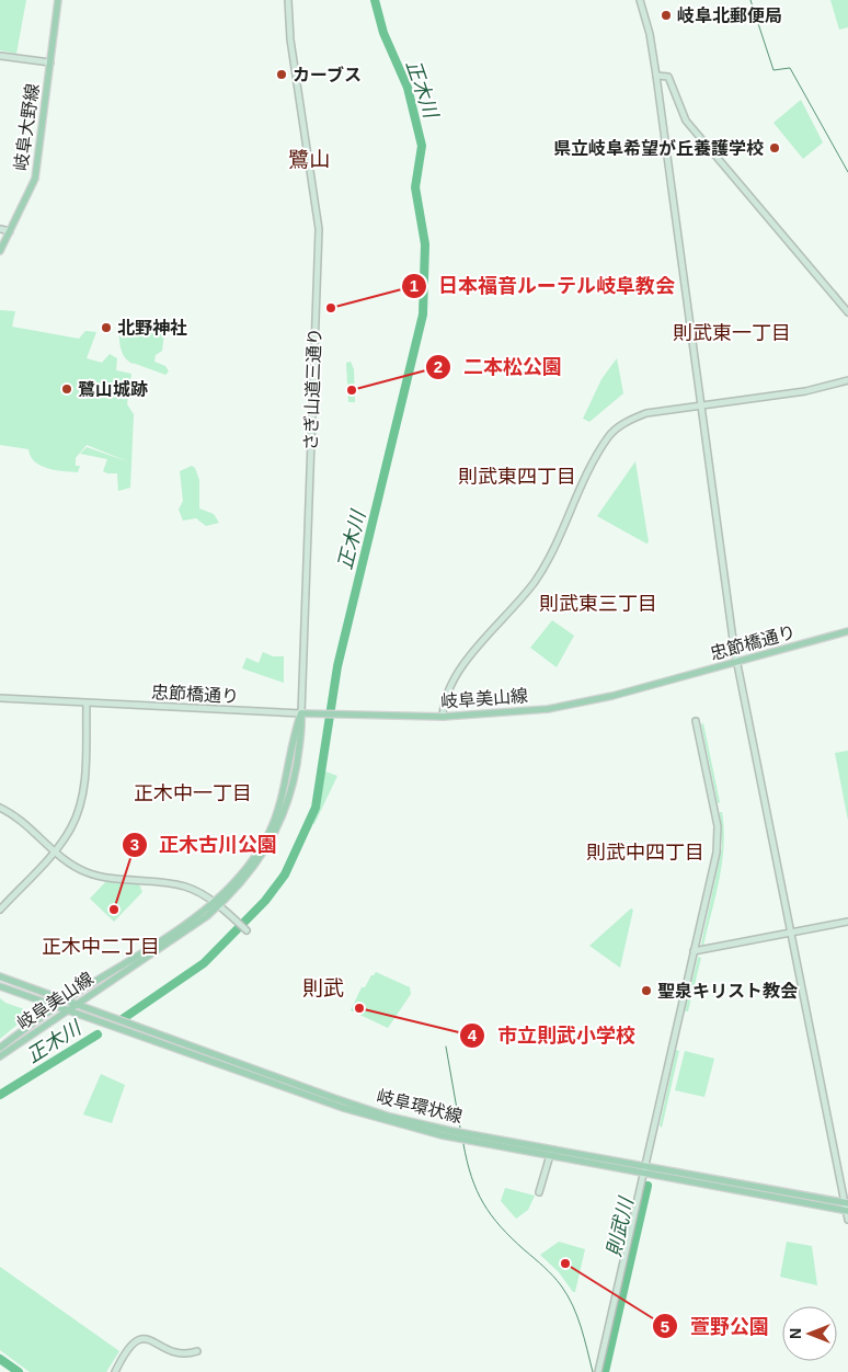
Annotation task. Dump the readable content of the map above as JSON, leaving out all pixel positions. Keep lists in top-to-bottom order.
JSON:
{
  "streets": {
    "main road": [
      "岐阜大野線",
      "忠節橋通り",
      "岐阜美山線",
      "岐阜環状線"
    ],
    "street": ["さぎ山道三通り"]
  },
  "crossings": [
    ["さぎ山道三通り", "忠節橋通り"],
    ["さぎ山道三通り", "岐阜美山線"],
    ["忠節橋通り", "岐阜美山線"],
    ["岐阜美山線", "岐阜環状線"]
  ],
  "districts": [
    "鷺山",
    "則武東一丁目",
    "則武東四丁目",
    "則武東三丁目",
    "正木中一丁目",
    "則武中四丁目",
    "正木中二丁目",
    "則武"
  ],
  "water": ["正木川", "則武川"],
  "places": [
    "岐阜北郵便局",
    "カーブス",
    "県立岐阜希望が丘養護学校",
    "日本福音ルーテル岐阜教会",
    "北野神社",
    "鷺山城跡",
    "二本松公園",
    "正木古川公園",
    "聖泉キリスト教会",
    "市立則武小学校",
    "萱野公園"
  ],
  "north": "left"
}
